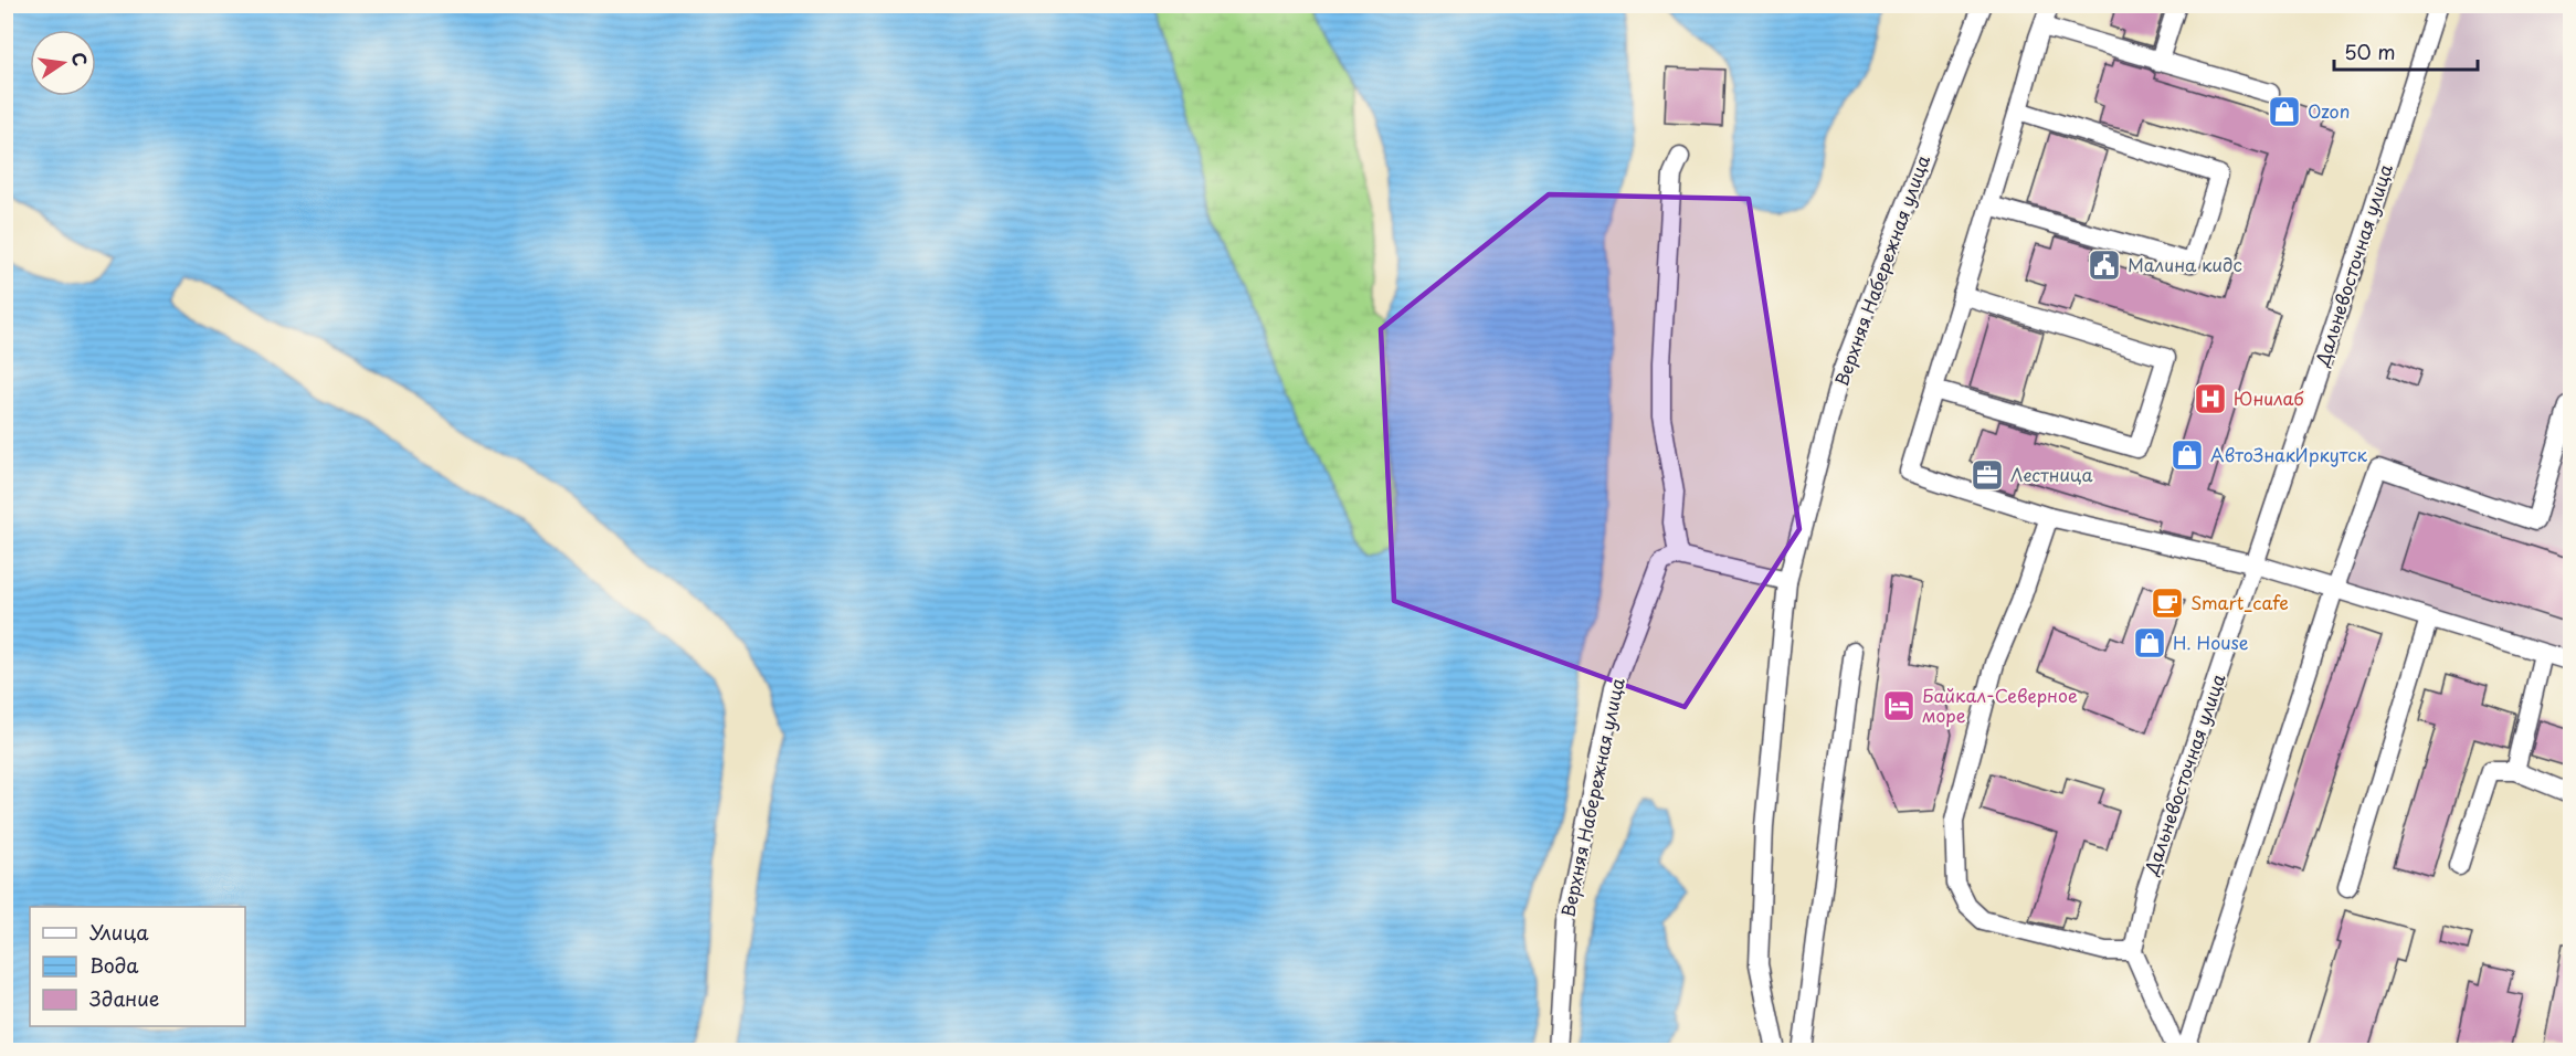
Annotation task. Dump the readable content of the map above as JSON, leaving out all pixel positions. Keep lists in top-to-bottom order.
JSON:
{
  "streets": {
    "street": ["Дальневосточная улица", "Верхняя Набережная улица"]
  },
  "places": {
    "shop": ["Ozon", "АвтоЗнакИркутск", "H. House"],
    "public building": ["Малина кидс"],
    "hospital": ["Юнилаб"],
    "office": ["Лестница"],
    "cafe": ["Smart_cafe"],
    "hotel": ["Байкал-Северное море"]
  },
  "legend": ["Улица", "Вода", "Здание"],
  "scale_bar": "50 m",
  "north": "right"
}
